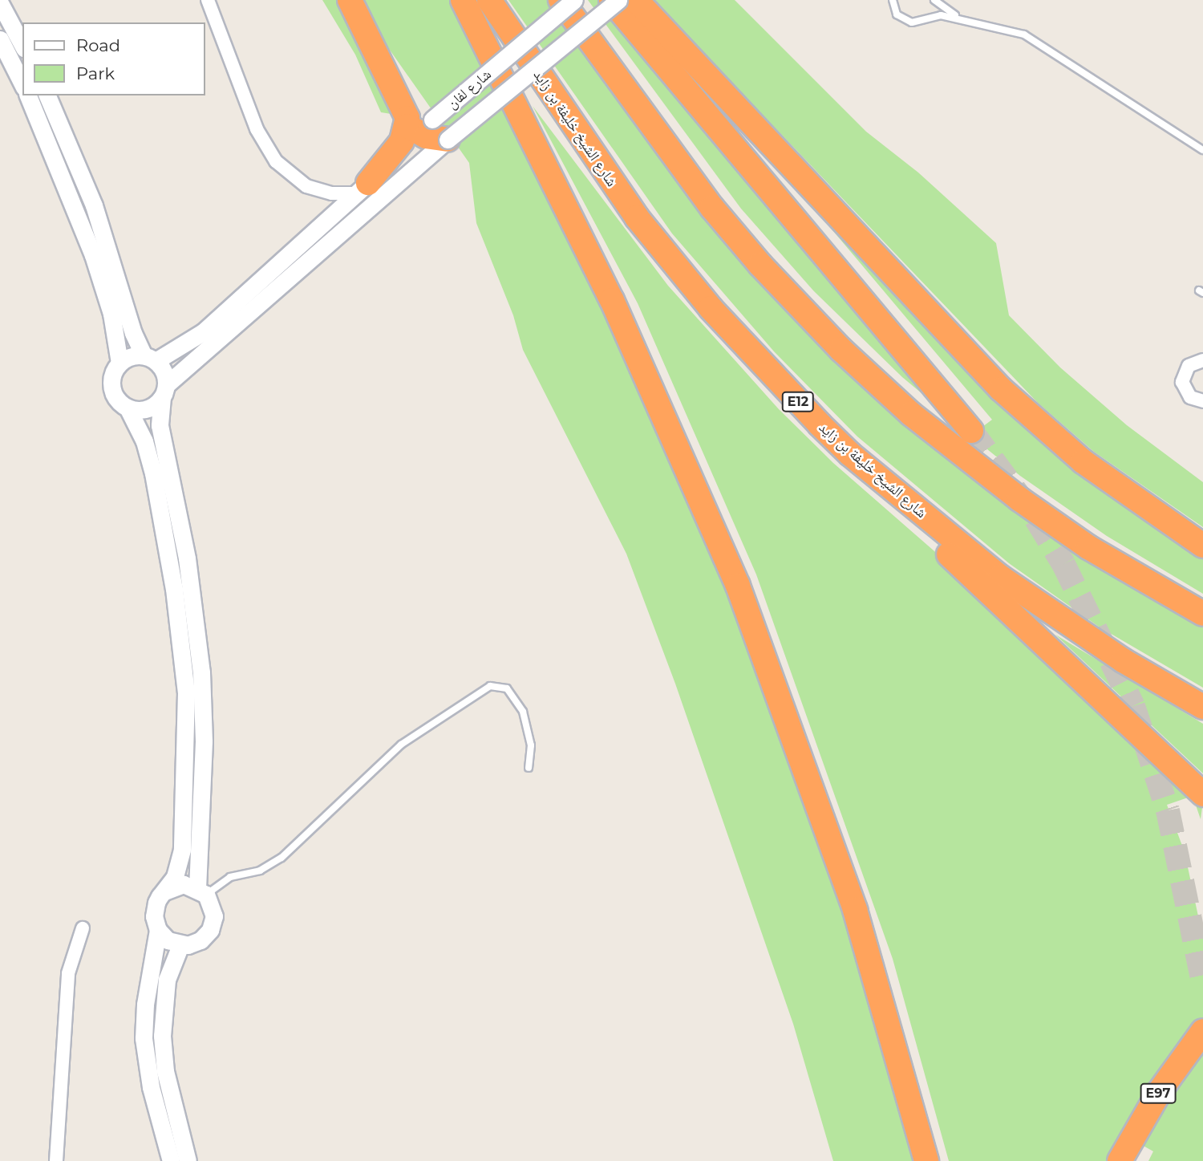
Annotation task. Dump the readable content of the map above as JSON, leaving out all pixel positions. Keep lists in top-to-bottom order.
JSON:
{
  "streets": {
    "highway": ["شارع الشيخ خليفة بن زايد", "E12", "E97"],
    "street": ["شارع لفان"]
  },
  "legend": ["Road", "Park"]
}
